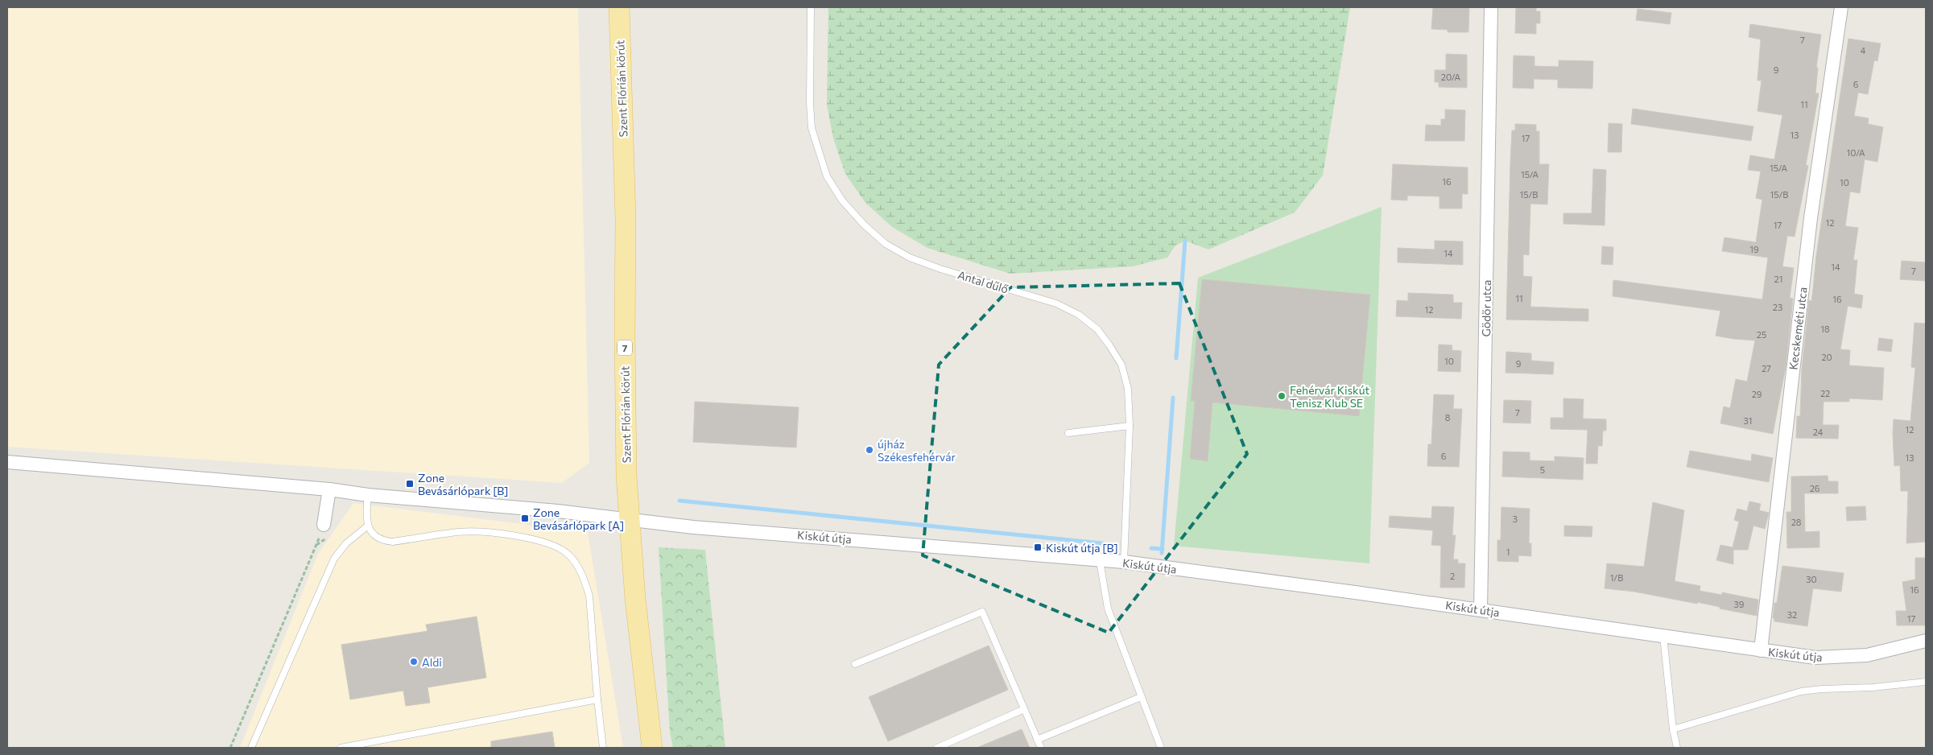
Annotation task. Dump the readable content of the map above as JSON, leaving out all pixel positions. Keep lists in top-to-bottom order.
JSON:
{
  "streets": {
    "main road": ["Szent Flórián körút", "7"],
    "street": ["Gödör utca", "Kecskeméti utca", "Kiskút útja"],
    "lane": ["Antal dűlő"]
  },
  "crossings": [
    ["Szent Flórián körút", "Kiskút útja"],
    ["Antal dűlő", "Kiskút útja"],
    ["Gödör utca", "Kiskút útja"],
    ["Kecskeméti utca", "Kiskút útja"]
  ],
  "places": {
    "other": ["Fehérvár Kiskút Tenisz Klub SE", "újház Székesfehérvár", "Aldi"],
    "transit": ["Zone Bevásárlópark [B]", "Zone Bevásárlópark [A]", "Kiskút útja [B]"]
  },
  "house_numbers": [
    "7",
    "4",
    "9",
    "20/A",
    "6",
    "11",
    "13",
    "17",
    "10/A",
    "15/A",
    "15/A",
    "16",
    "10",
    "15/B",
    "15/B",
    "12",
    "17",
    "19",
    "14",
    "14",
    "7",
    "21",
    "11",
    "16",
    "23",
    "12",
    "18",
    "25",
    "20",
    "10",
    "9",
    "27",
    "22",
    "29",
    "7",
    "8",
    "31",
    "12",
    "24",
    "6",
    "13",
    "5",
    "26",
    "3",
    "28",
    "1",
    "2",
    "1/B",
    "30",
    "16",
    "39",
    "32",
    "17"
  ]
}
